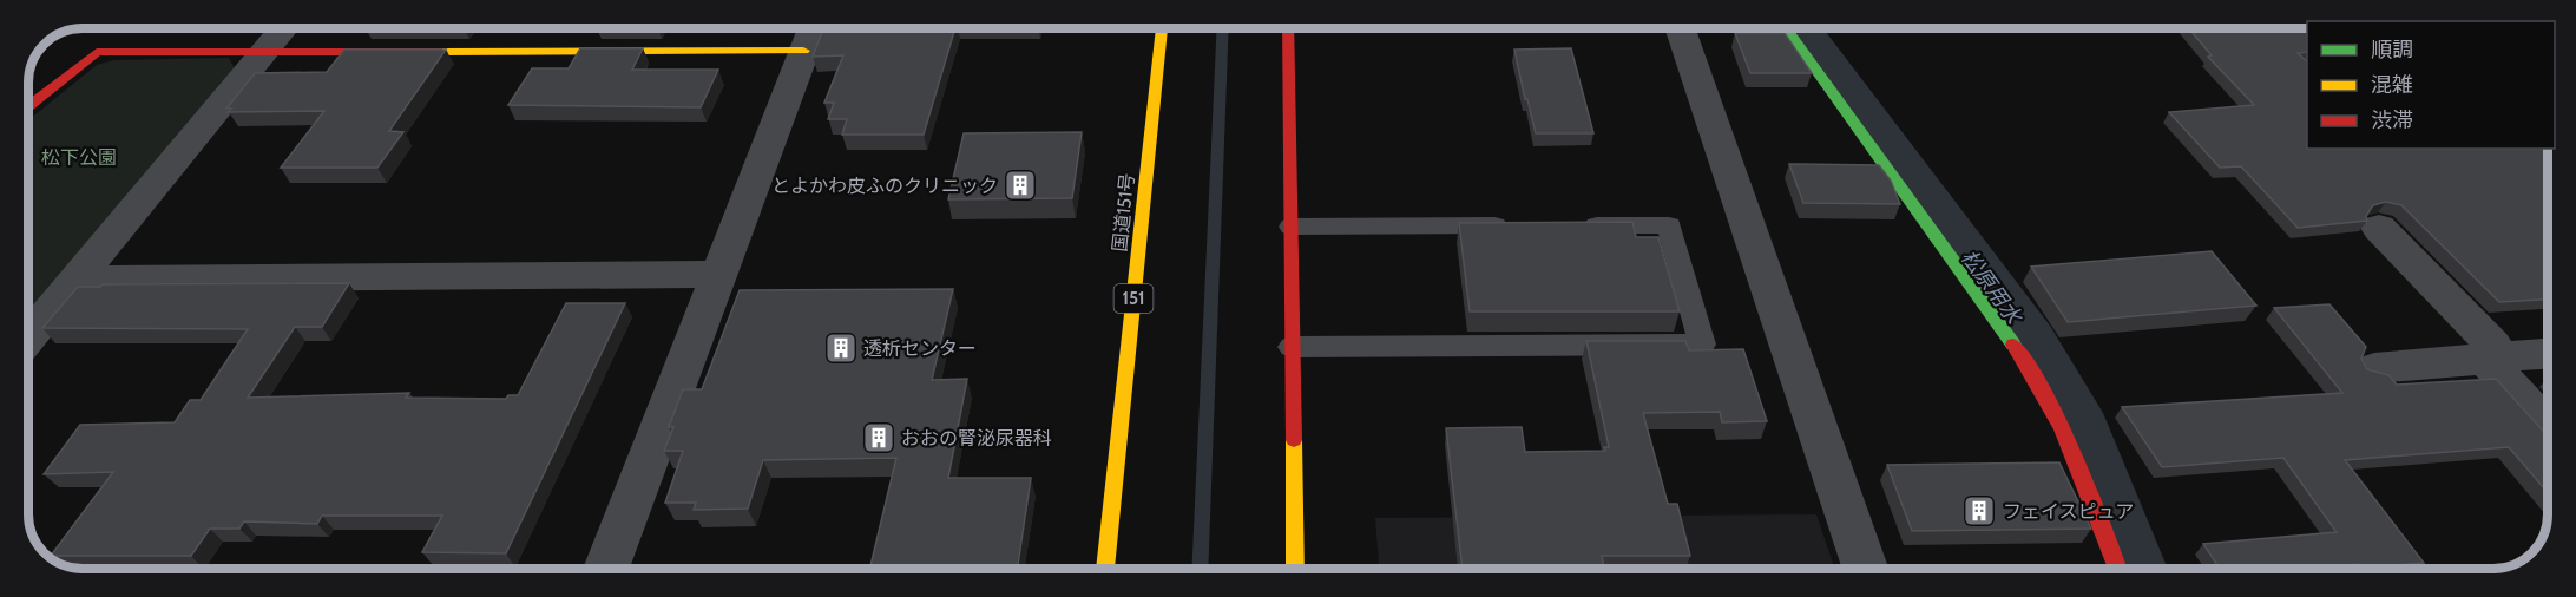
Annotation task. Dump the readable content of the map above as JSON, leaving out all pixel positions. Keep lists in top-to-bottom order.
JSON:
{
  "streets": {
    "main road": ["国道151号", "151"]
  },
  "water": ["松原用水"],
  "parks": ["松下公園"],
  "places": {
    "building": [
      "とよかわ皮ふのクリニック",
      "透析センター",
      "おおの腎泌尿器科",
      "フェイスピュア"
    ]
  },
  "legend": ["順調", "混雑", "渋滞"]
}
